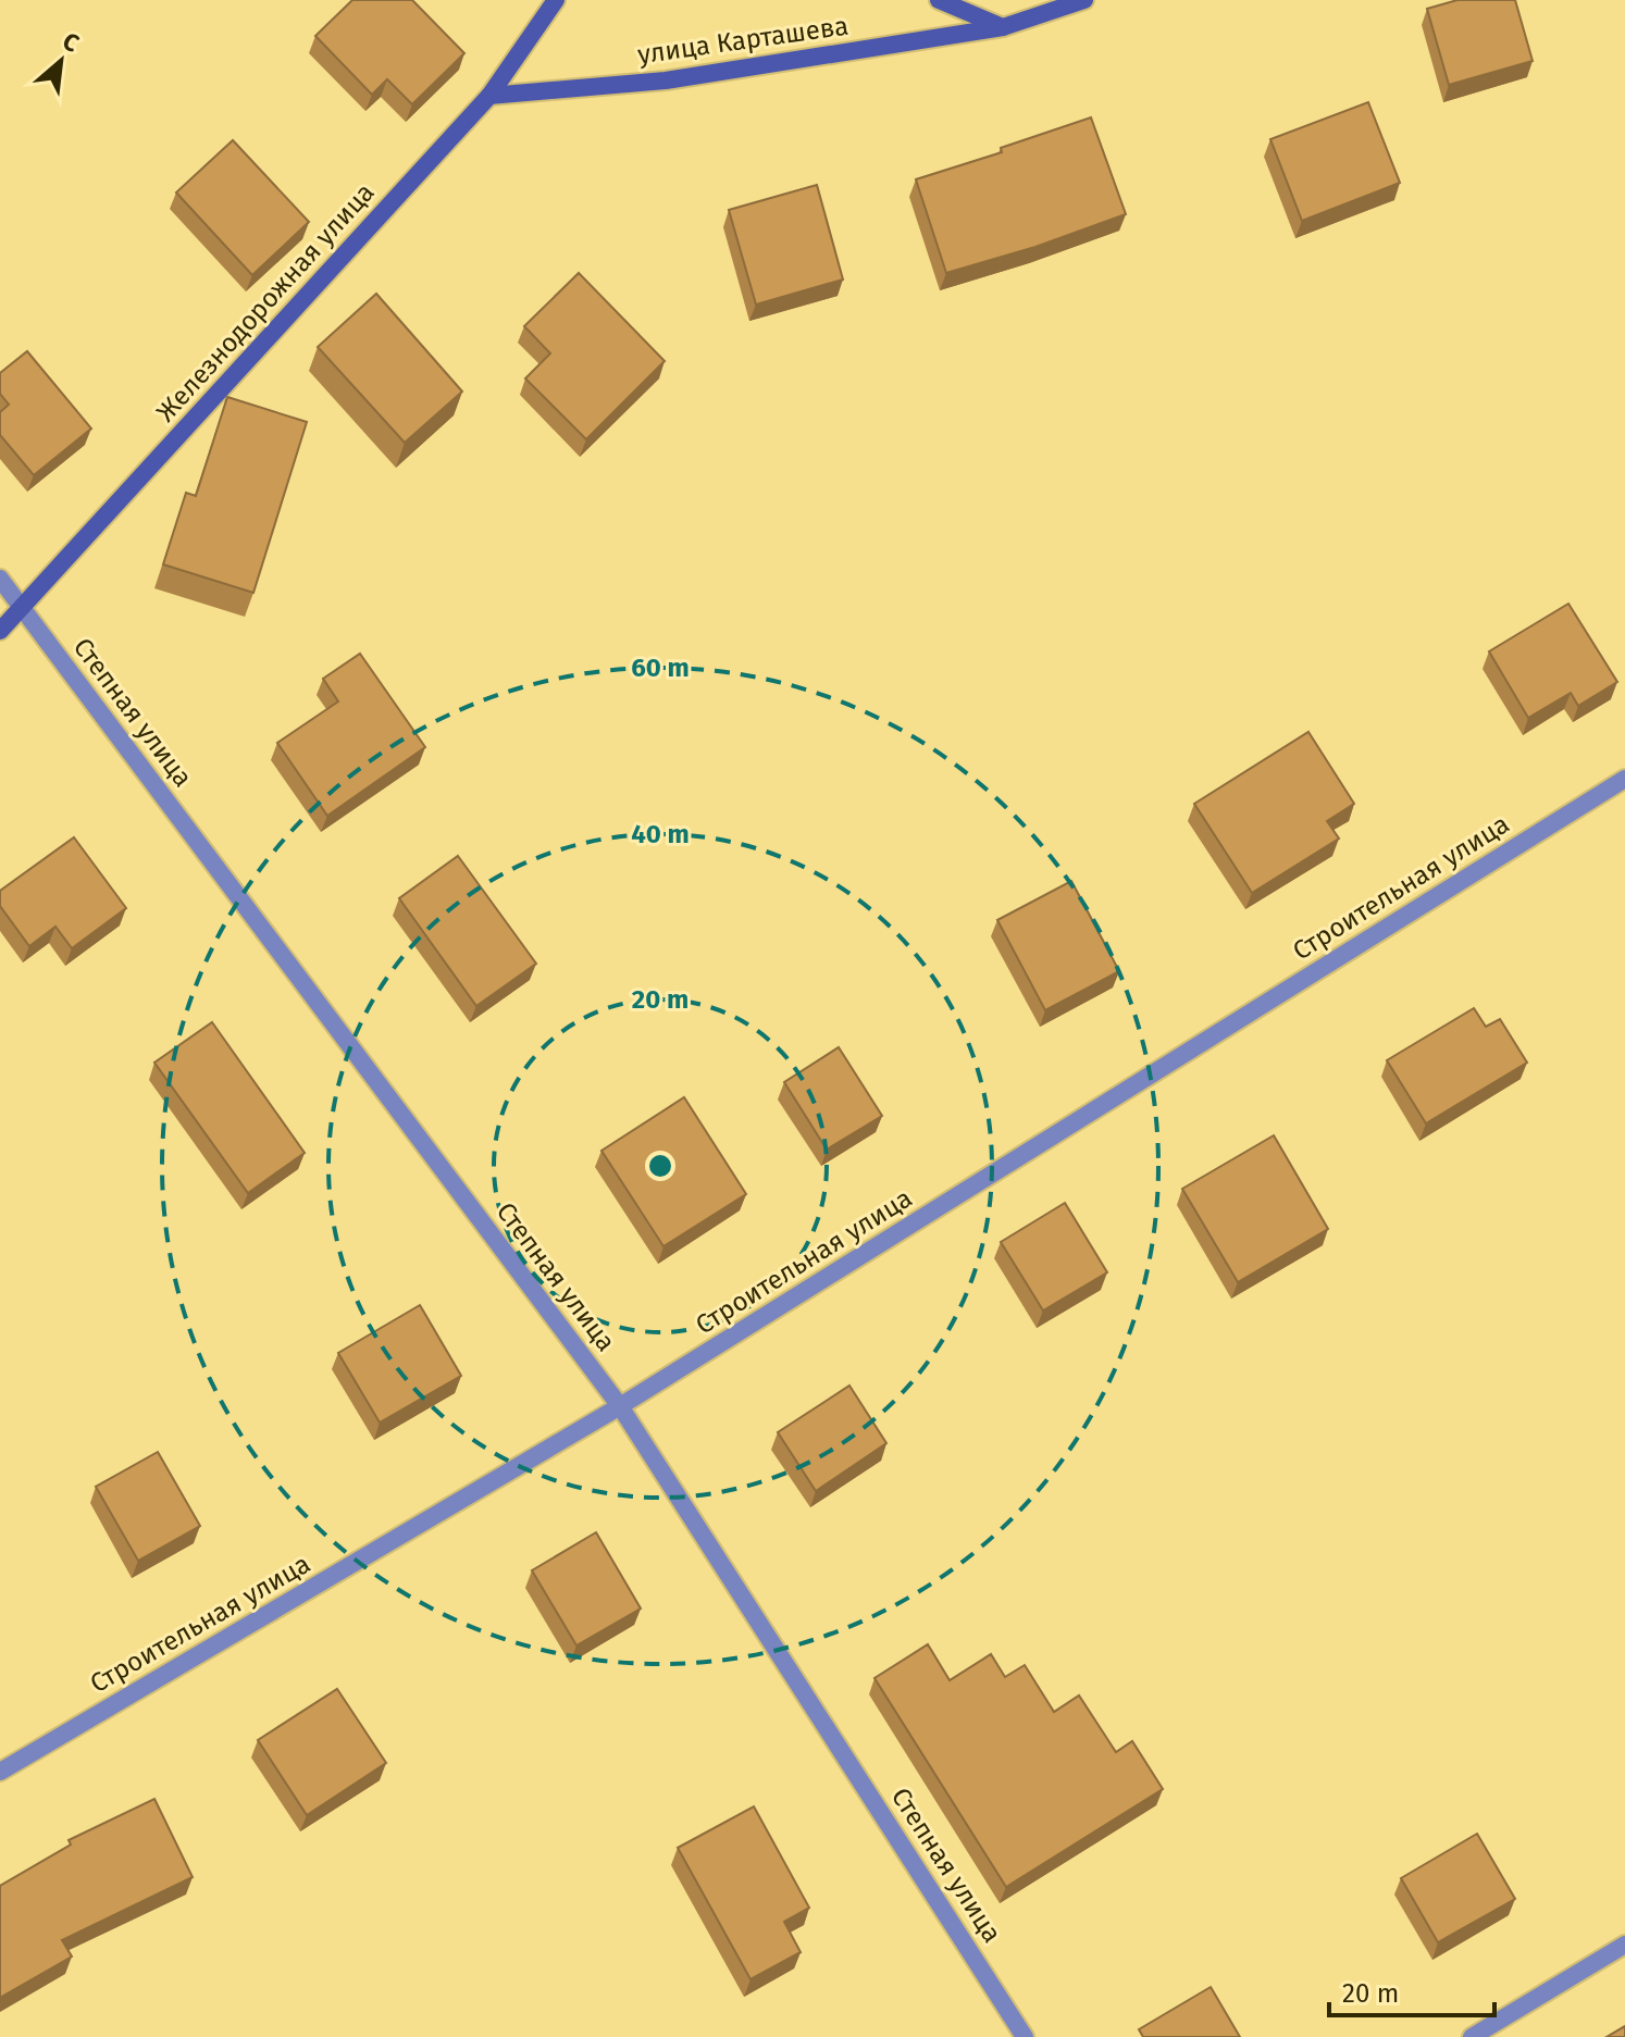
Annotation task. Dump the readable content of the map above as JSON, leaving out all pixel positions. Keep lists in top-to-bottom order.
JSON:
{
  "streets": {
    "street": [
      "улица Карташева",
      "Железнодорожная улица",
      "Степная улица",
      "Строительная улица"
    ]
  },
  "crossings": [
    ["улица Карташева", "Железнодорожная улица"],
    ["Железнодорожная улица", "Степная улица"],
    ["Степная улица", "Строительная улица"]
  ],
  "scale_bar": "20 m",
  "north": "top right",
  "rings": ["60 m", "40 m", "20 m"]
}
